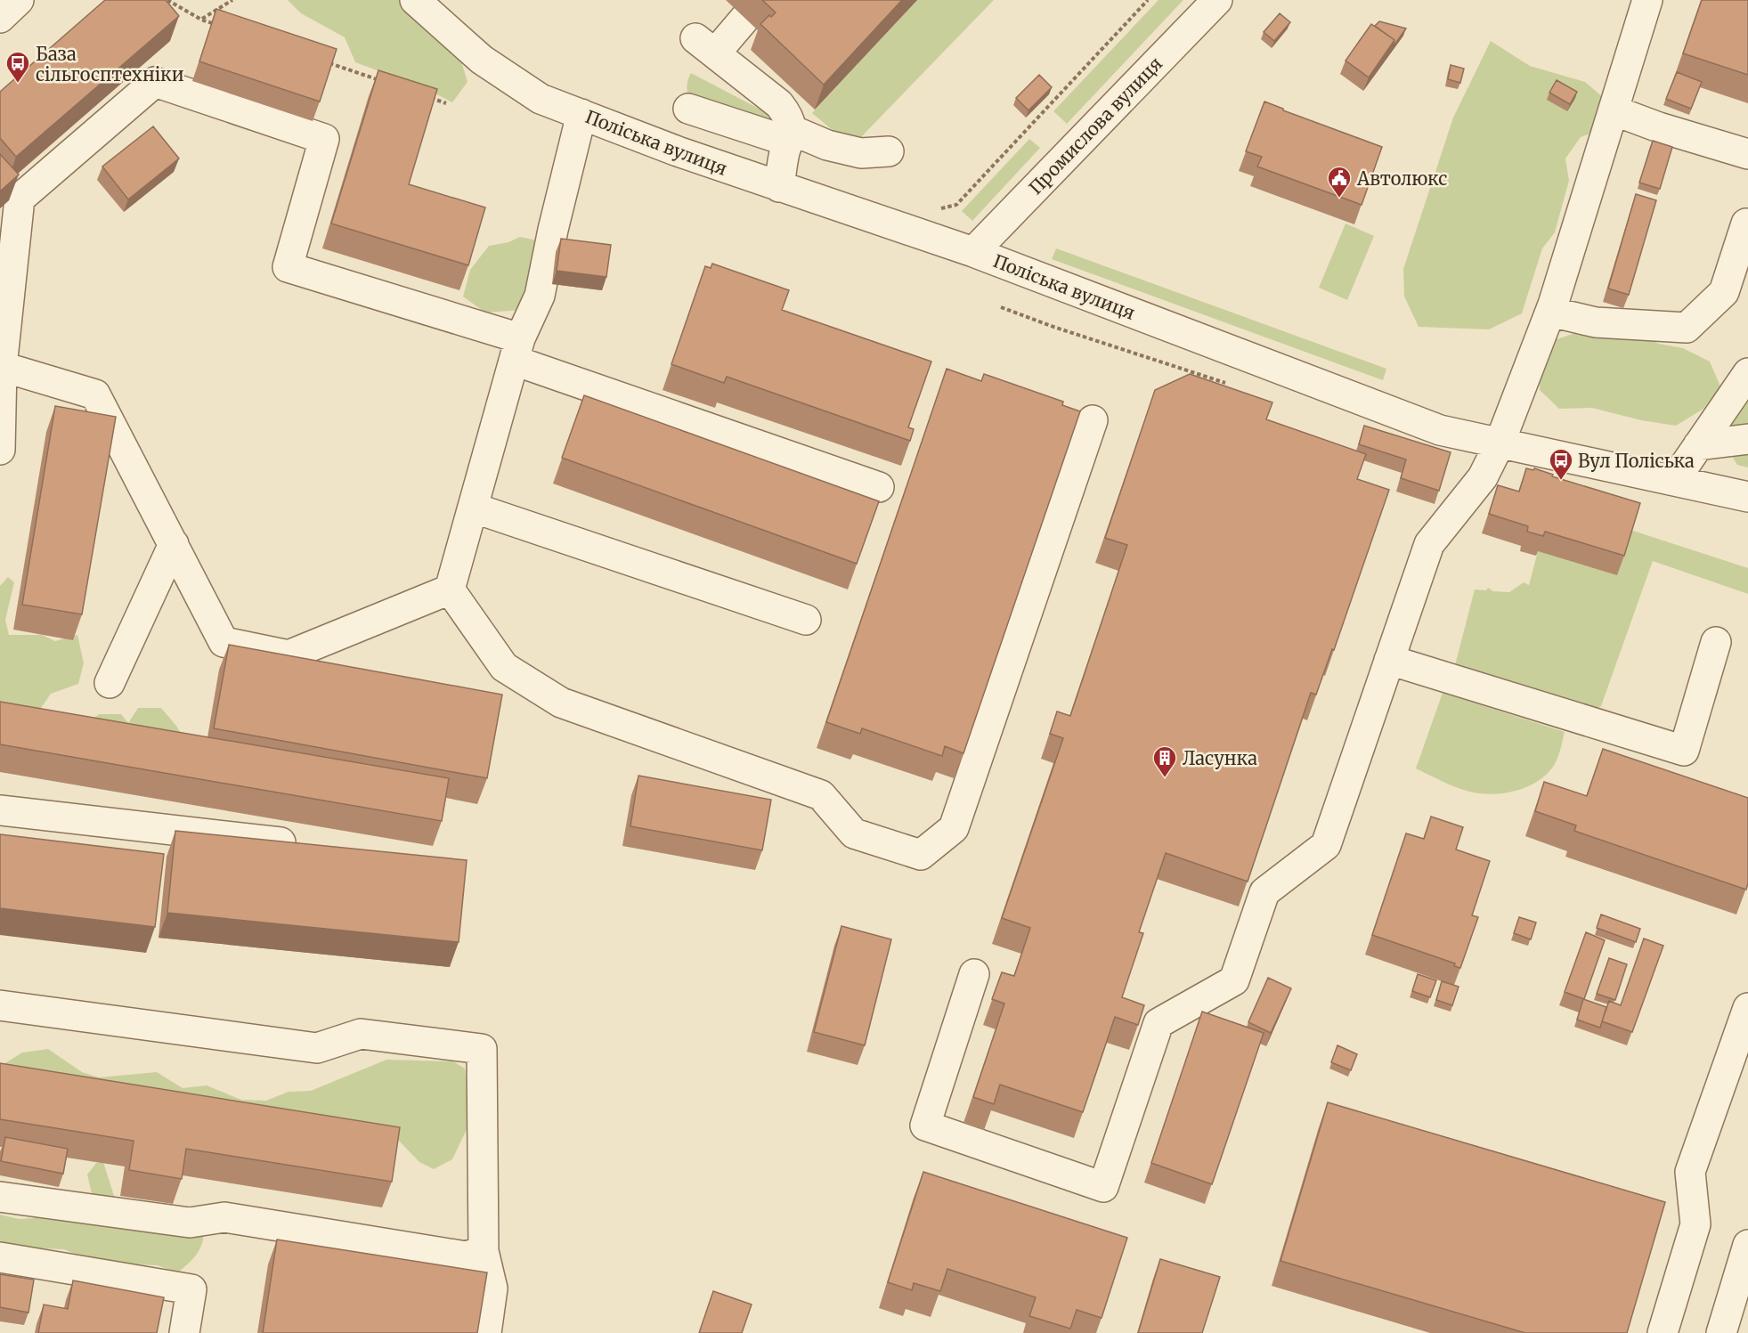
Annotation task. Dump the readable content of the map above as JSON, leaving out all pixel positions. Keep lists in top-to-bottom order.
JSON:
{
  "streets": {
    "street": ["Промислова вулиця", "Поліська вулиця"]
  },
  "crossings": [
    ["Промислова вулиця", "Поліська вулиця"]
  ],
  "places": {
    "bus stop": ["База сільгосптехніки", "Вул Поліська"],
    "public building": ["Автолюкс"],
    "building": ["Ласунка"]
  }
}
